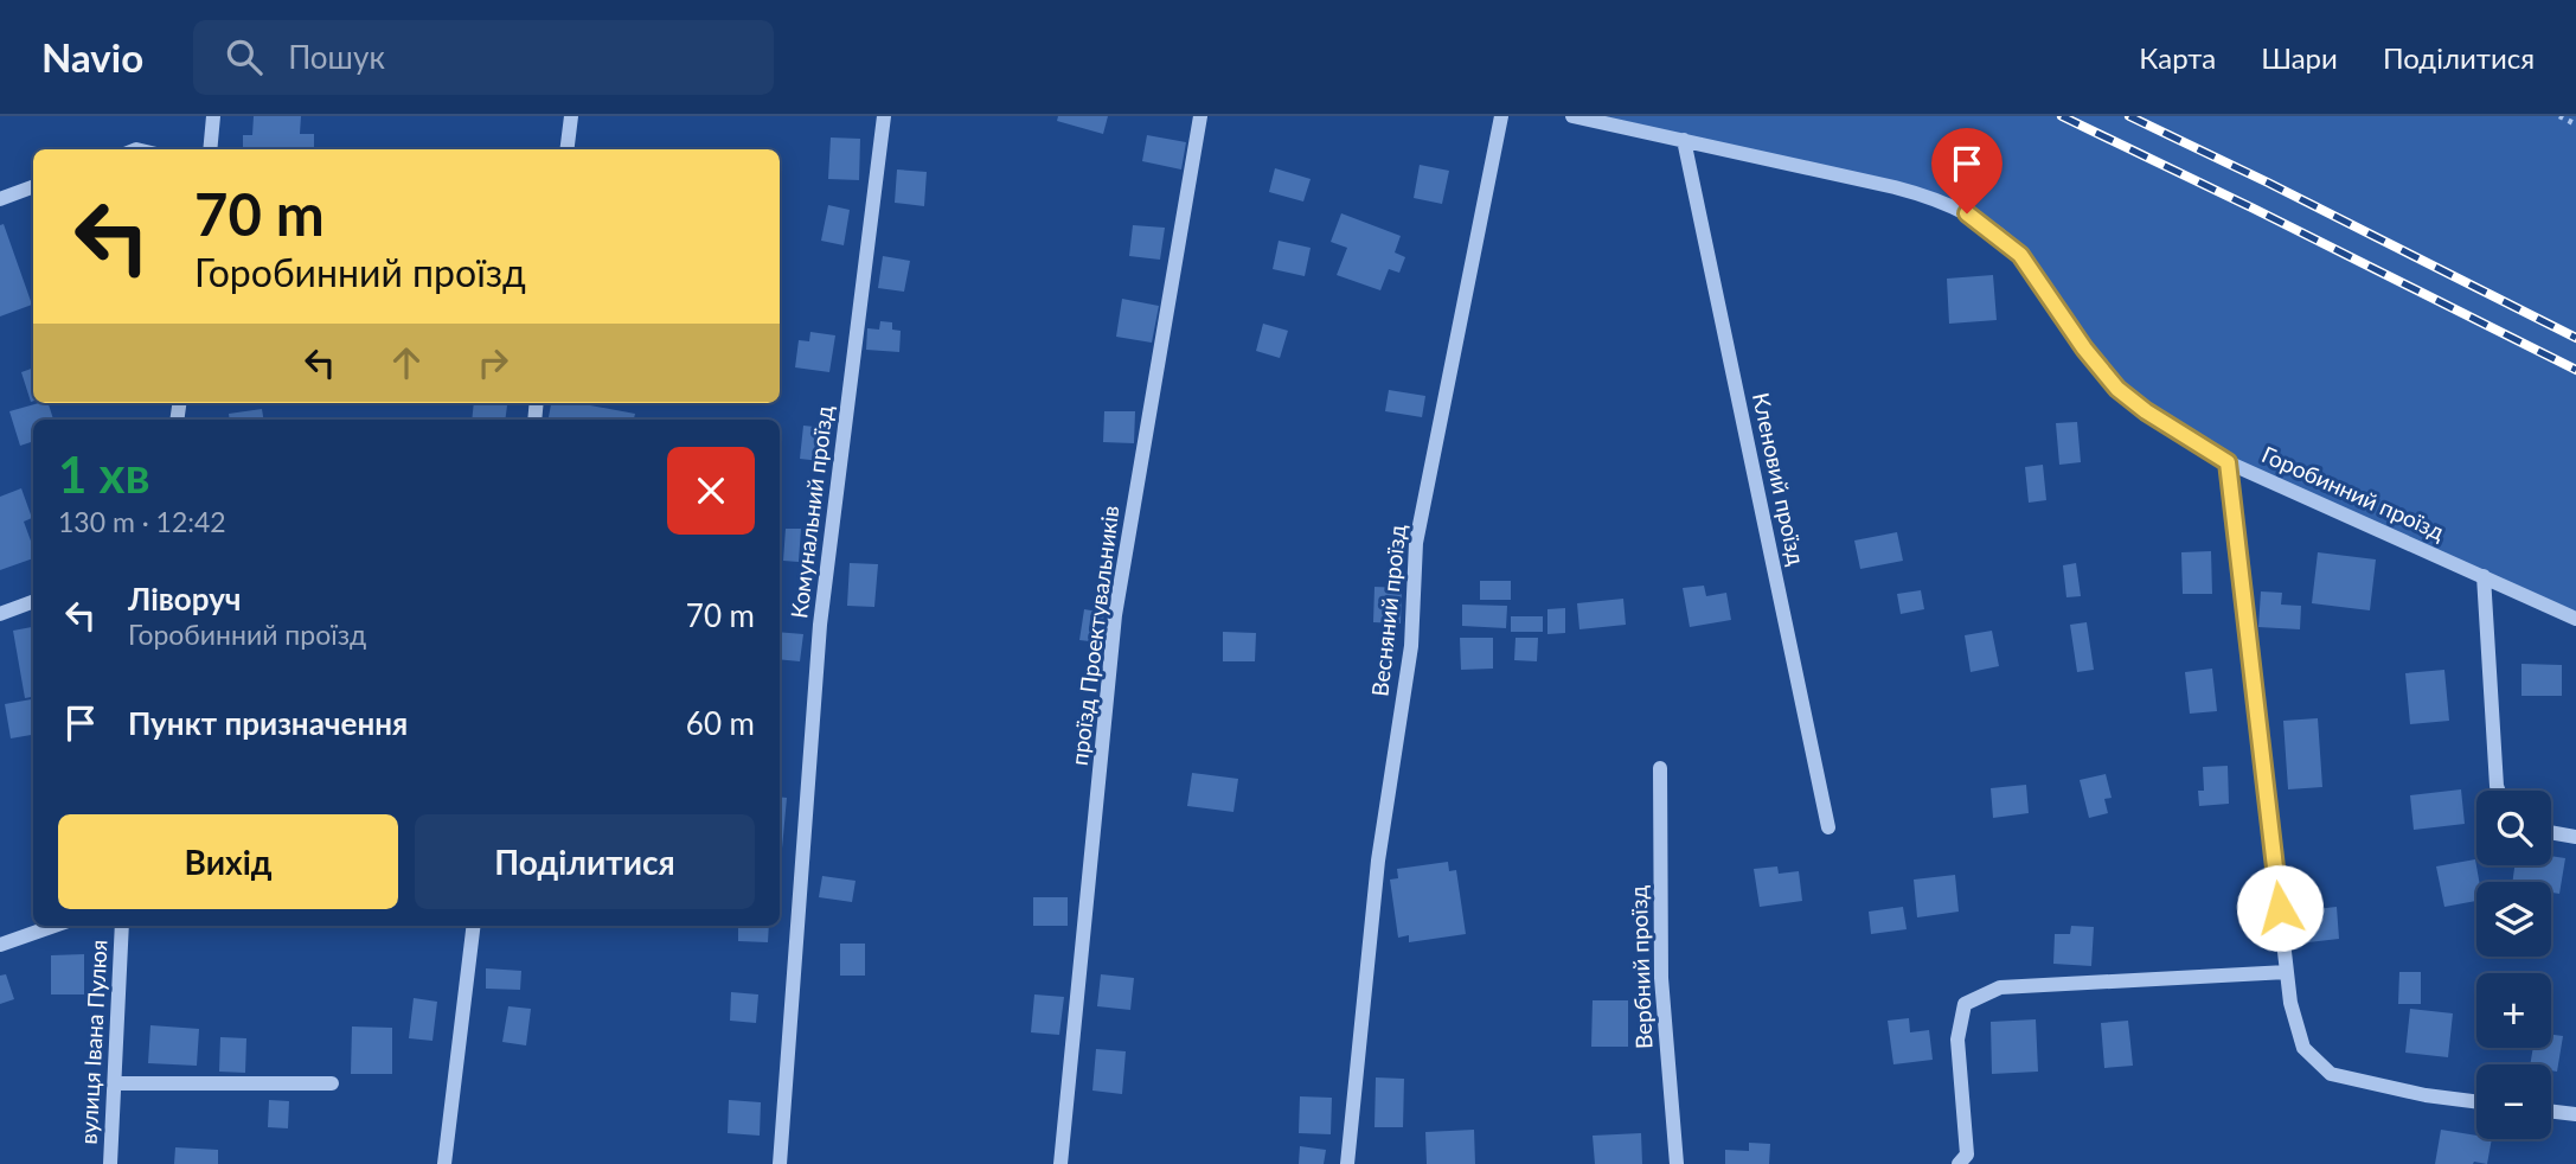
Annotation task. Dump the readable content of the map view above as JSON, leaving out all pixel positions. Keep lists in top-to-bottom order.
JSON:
{
  "streets": {
    "street": [
      "Кленовий проїзд",
      "Горобинний проїзд",
      "Комунальний проїзд",
      "Весняний проїзд",
      "проїзд Проектувальників",
      "Вербний проїзд",
      "вулиця Івана Пулюя"
    ]
  },
  "crossings": [
    ["Кленовий проїзд", "Горобинний проїзд"]
  ],
  "page": {
    "header": "Navio",
    "search": "Пошук",
    "nav": ["Карта", "Шари", "Поділитися"],
    "turn": ["70 m", "Горобинний проїзд"],
    "heading": ["1 хв", "130 m · 12:42"],
    "list": [
      {
        "name": "Ліворуч",
        "note": "Горобинний проїзд",
        "value": "70 m"
      },
      {
        "name": "Пункт призначення",
        "value": "60 m"
      }
    ],
    "map_buttons": ["+", "−"],
    "buttons": ["Вихід", "Поділитися"]
  }
}
